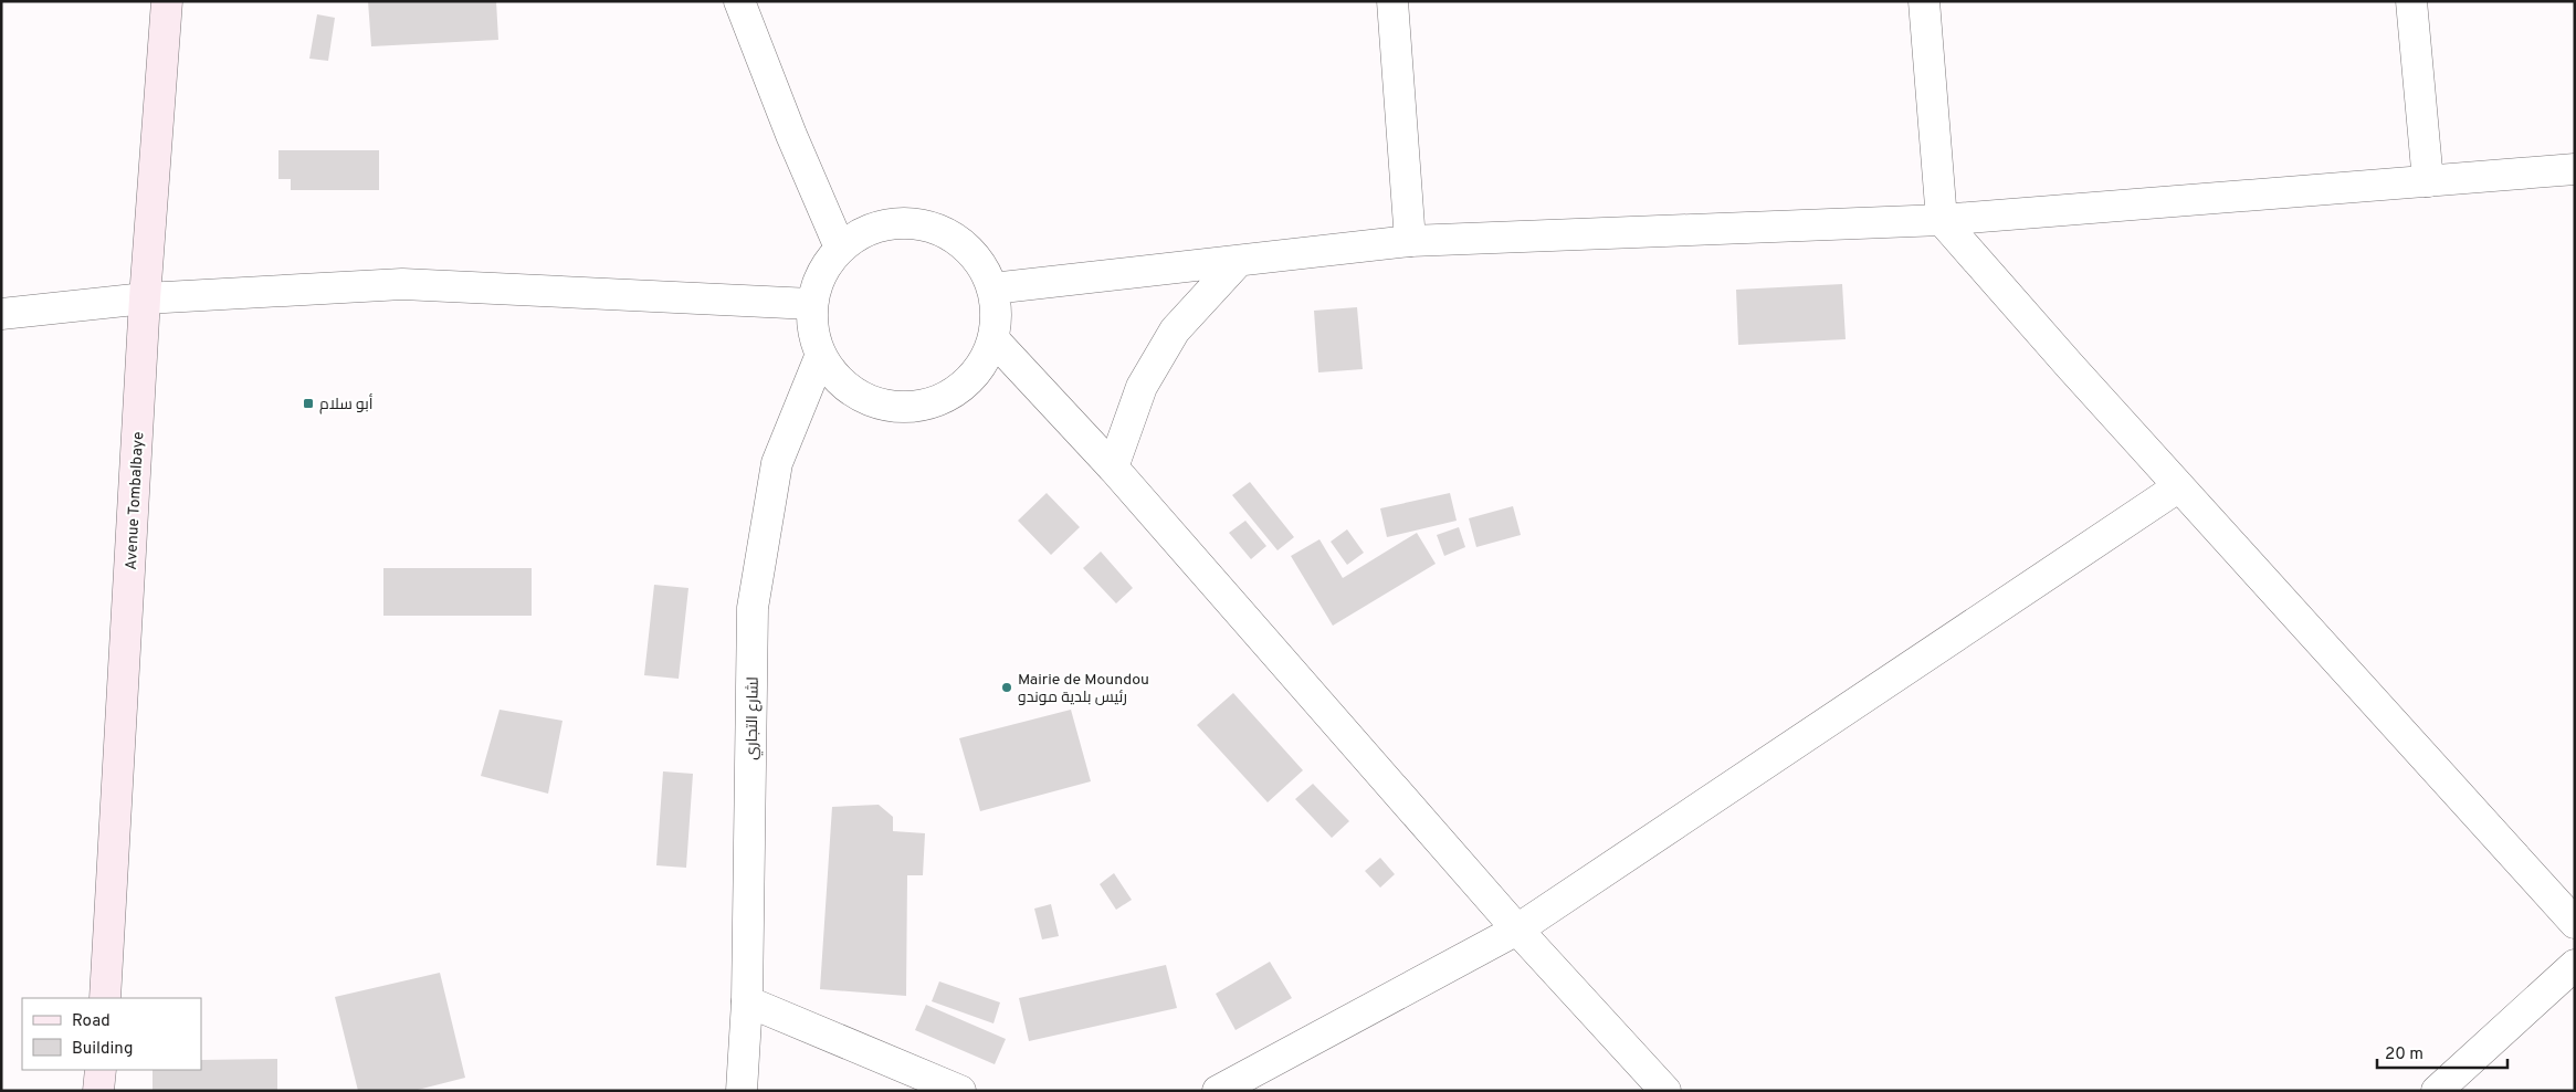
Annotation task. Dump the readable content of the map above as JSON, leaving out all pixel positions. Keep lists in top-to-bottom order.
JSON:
{
  "streets": {
    "main road": ["Avenue Tombalbaye"],
    "street": ["لشارع التجاري"]
  },
  "places": {
    "transit": ["أبو سلام"],
    "other": ["Mairie de Moundou رئيس بلدية موندو"]
  },
  "legend": ["Road", "Building"],
  "scale_bar": "20 m"
}
